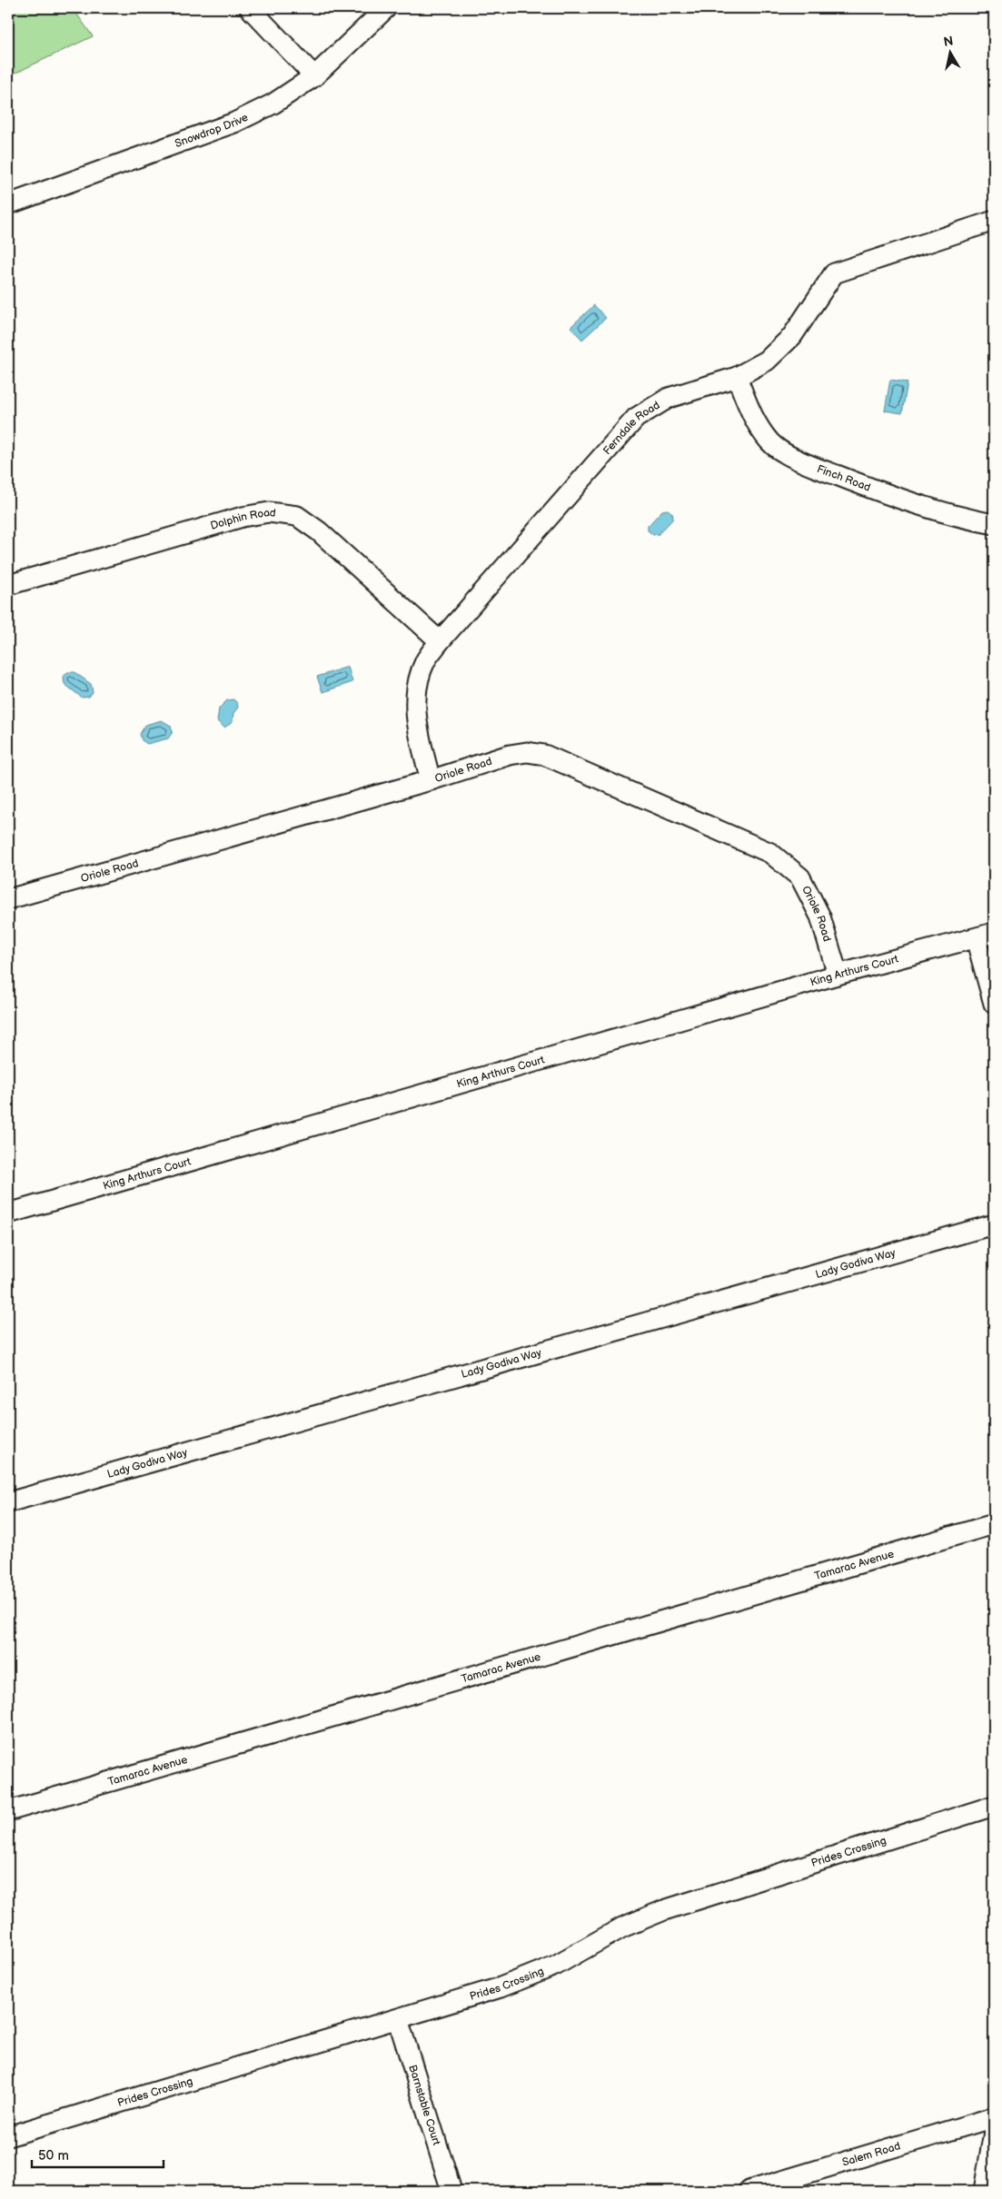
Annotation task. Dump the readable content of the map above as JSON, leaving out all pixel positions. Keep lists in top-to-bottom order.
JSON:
{
  "streets": {
    "street": [
      "Snowdrop Drive",
      "Ferndale Road",
      "Finch Road",
      "Dolphin Road",
      "Oriole Road",
      "King Arthurs Court",
      "Lady Godiva Way",
      "Tamarac Avenue",
      "Prides Crossing",
      "Barnstable Court",
      "Salem Road"
    ]
  },
  "crossings": [
    ["Ferndale Road", "Finch Road"],
    ["Ferndale Road", "Dolphin Road"],
    ["Ferndale Road", "Oriole Road"],
    ["Oriole Road", "King Arthurs Court"],
    ["Prides Crossing", "Barnstable Court"]
  ],
  "scale_bar": "50 m",
  "north": "top"
}
